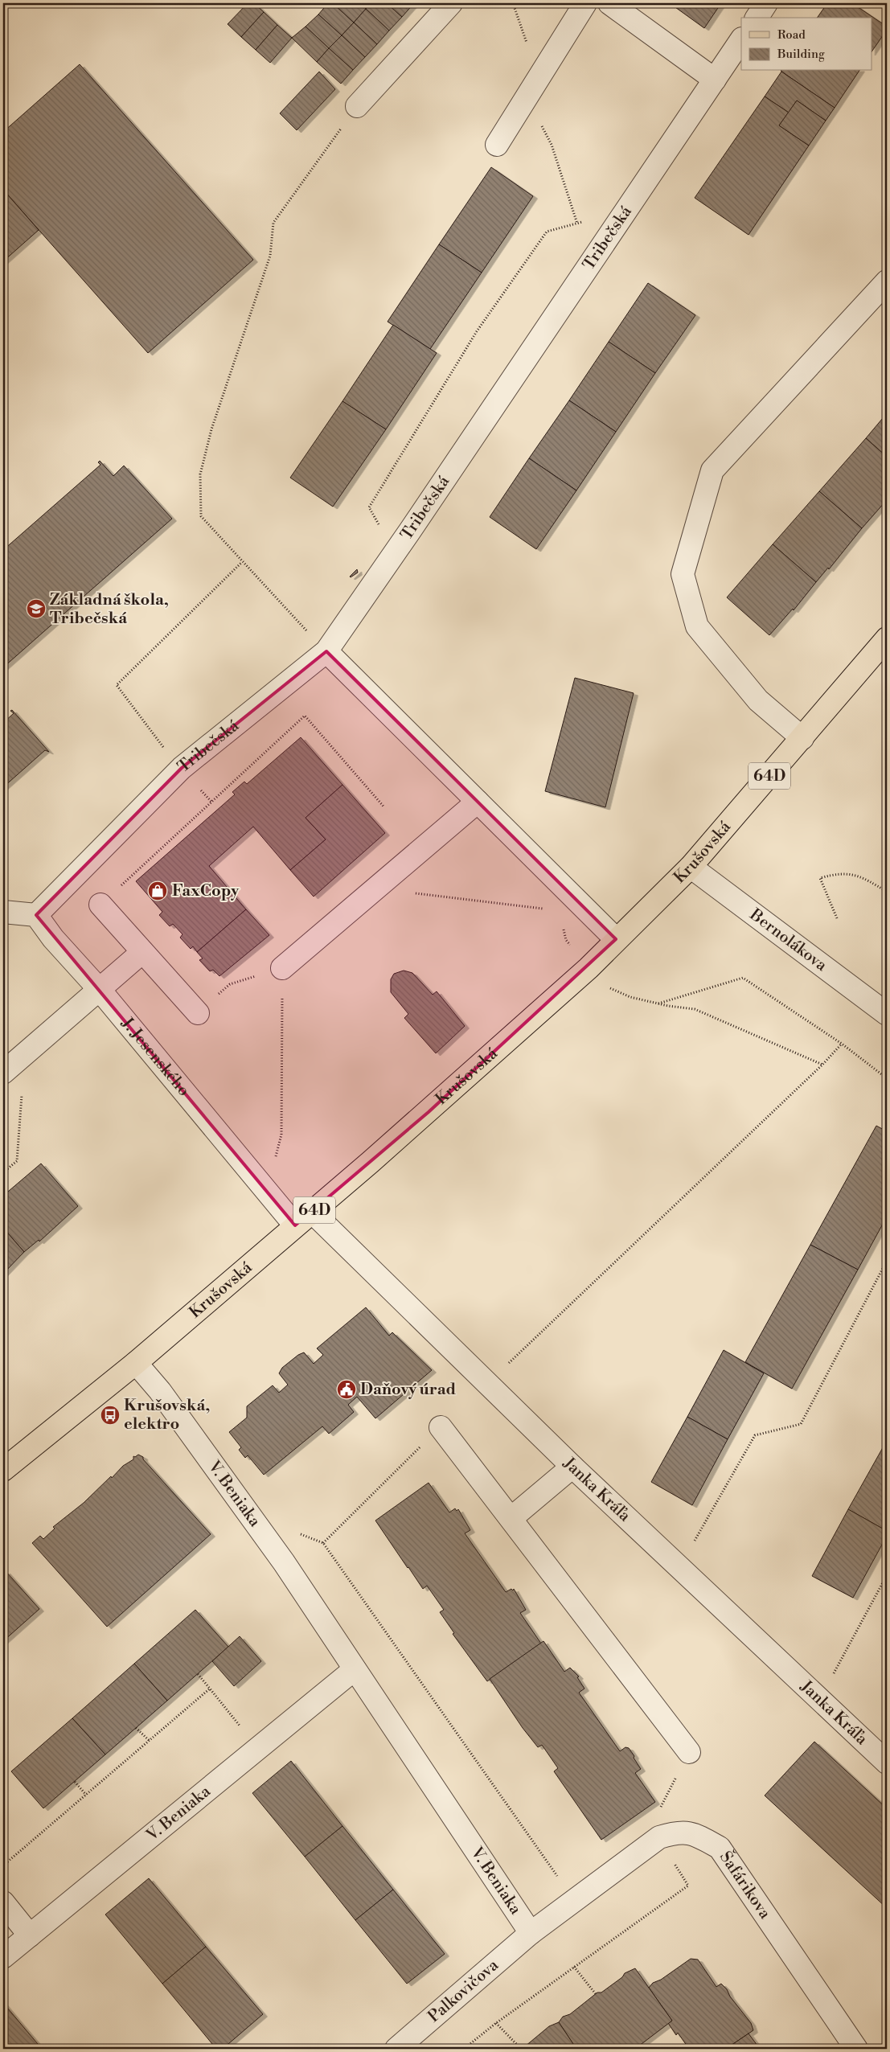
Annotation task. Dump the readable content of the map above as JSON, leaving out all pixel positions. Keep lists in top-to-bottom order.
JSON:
{
  "streets": {
    "main road": ["64D", "Krušovská"],
    "street": [
      "Tribečská",
      "Bernolákova",
      "J. Jesenského",
      "Janka Kráľa",
      "V. Beniaka",
      "Šafárikova",
      "Palkovičova"
    ]
  },
  "crossings": [
    ["Tribečská", "J. Jesenského"],
    ["Krušovská", "Bernolákova"],
    ["Krušovská", "J. Jesenského"],
    ["Krušovská", "Janka Kráľa"],
    ["Krušovská", "V. Beniaka"],
    ["V. Beniaka", "Šafárikova"],
    ["V. Beniaka", "Palkovičova"],
    ["Šafárikova", "Palkovičova"]
  ],
  "places": {
    "school or university": ["Základná škola, Tribečská"],
    "shop": ["FaxCopy"],
    "public building": ["Daňový úrad"],
    "bus stop": ["Krušovská, elektro"]
  },
  "legend": ["Road", "Building"]
}
